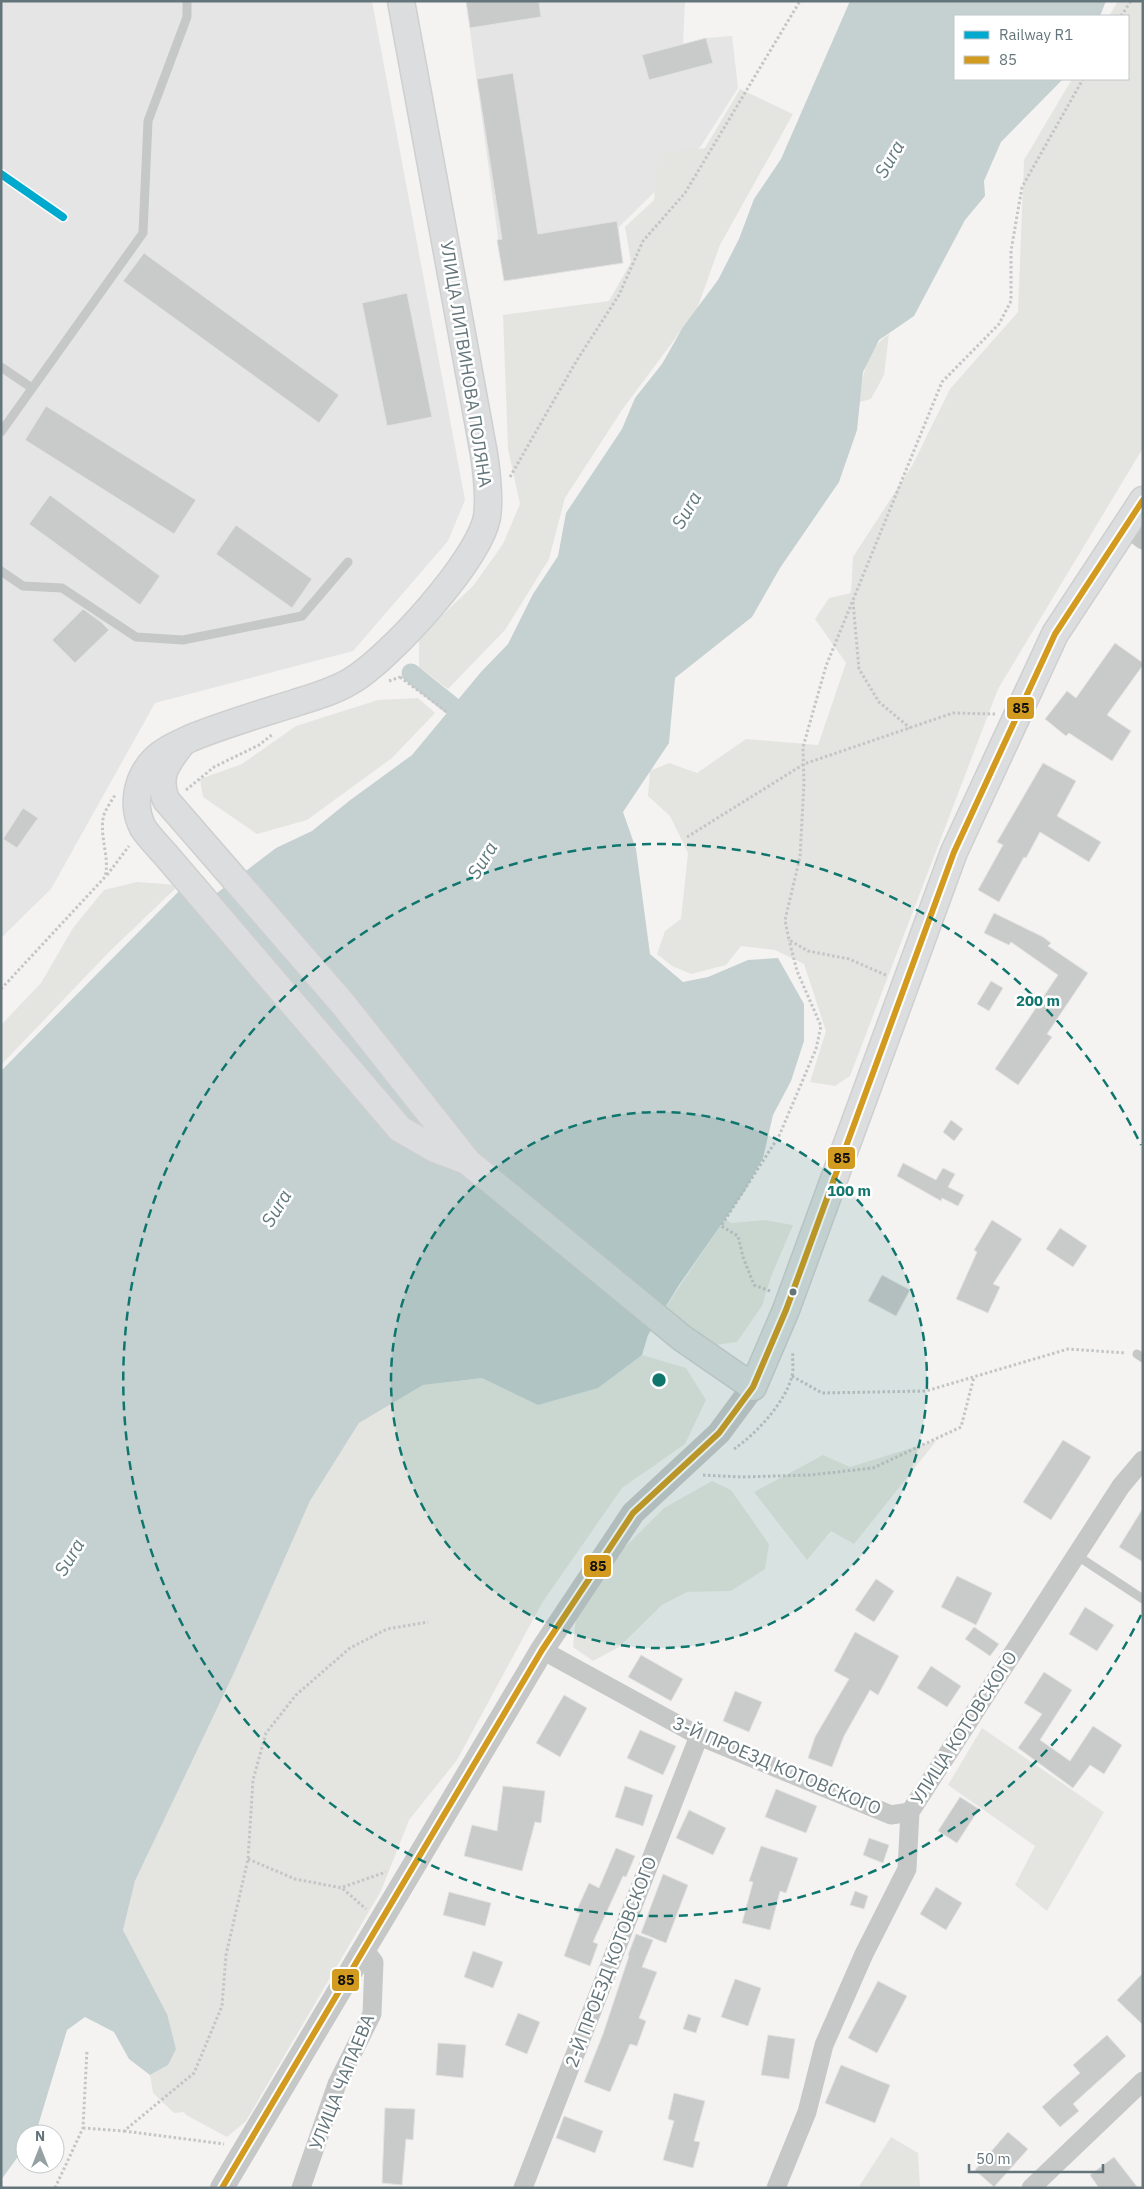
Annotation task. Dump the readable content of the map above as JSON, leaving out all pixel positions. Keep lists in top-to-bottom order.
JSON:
{
  "streets": {
    "main road": ["УЛИЦА ЛИТВИНОВА ПОЛЯНА"],
    "street": [
      "УЛИЦА КОТОВСКОГО",
      "3-Й ПРОЕЗД КОТОВСКОГО",
      "2-Й ПРОЕЗД КОТОВСКОГО",
      "УЛИЦА ЧАПАЕВА"
    ]
  },
  "crossings": [
    ["УЛИЦА КОТОВСКОГО", "3-Й ПРОЕЗД КОТОВСКОГО"],
    ["3-Й ПРОЕЗД КОТОВСКОГО", "2-Й ПРОЕЗД КОТОВСКОГО"]
  ],
  "water": ["Sura"],
  "lines": ["rail line R1", "transit line 85"],
  "legend": ["Railway R1", "85"],
  "scale_bar": "50 m",
  "north": "top",
  "rings": ["200 m", "100 m"]
}
